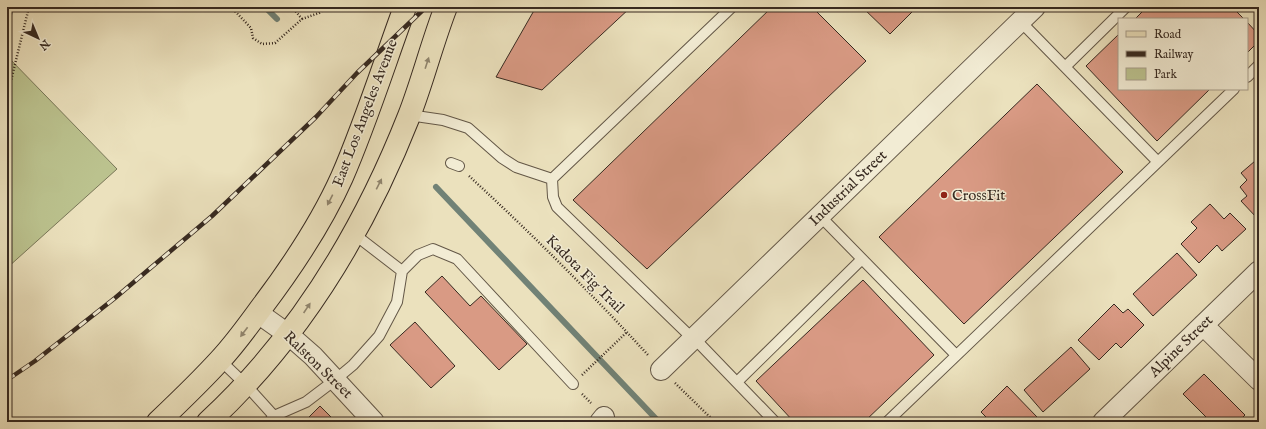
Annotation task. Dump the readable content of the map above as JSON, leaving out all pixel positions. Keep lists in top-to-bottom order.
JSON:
{
  "streets": {
    "main road": ["East Los Angeles Avenue"],
    "street": ["Industrial Street", "Alpine Street", "Ralston Street"],
    "path": ["Kadota Fig Trail"]
  },
  "crossings": [
    ["East Los Angeles Avenue", "Ralston Street"],
    ["Industrial Street", "Kadota Fig Trail"]
  ],
  "places": ["CrossFit"],
  "legend": ["Road", "Railway", "Park"],
  "north": "bottom right"
}
